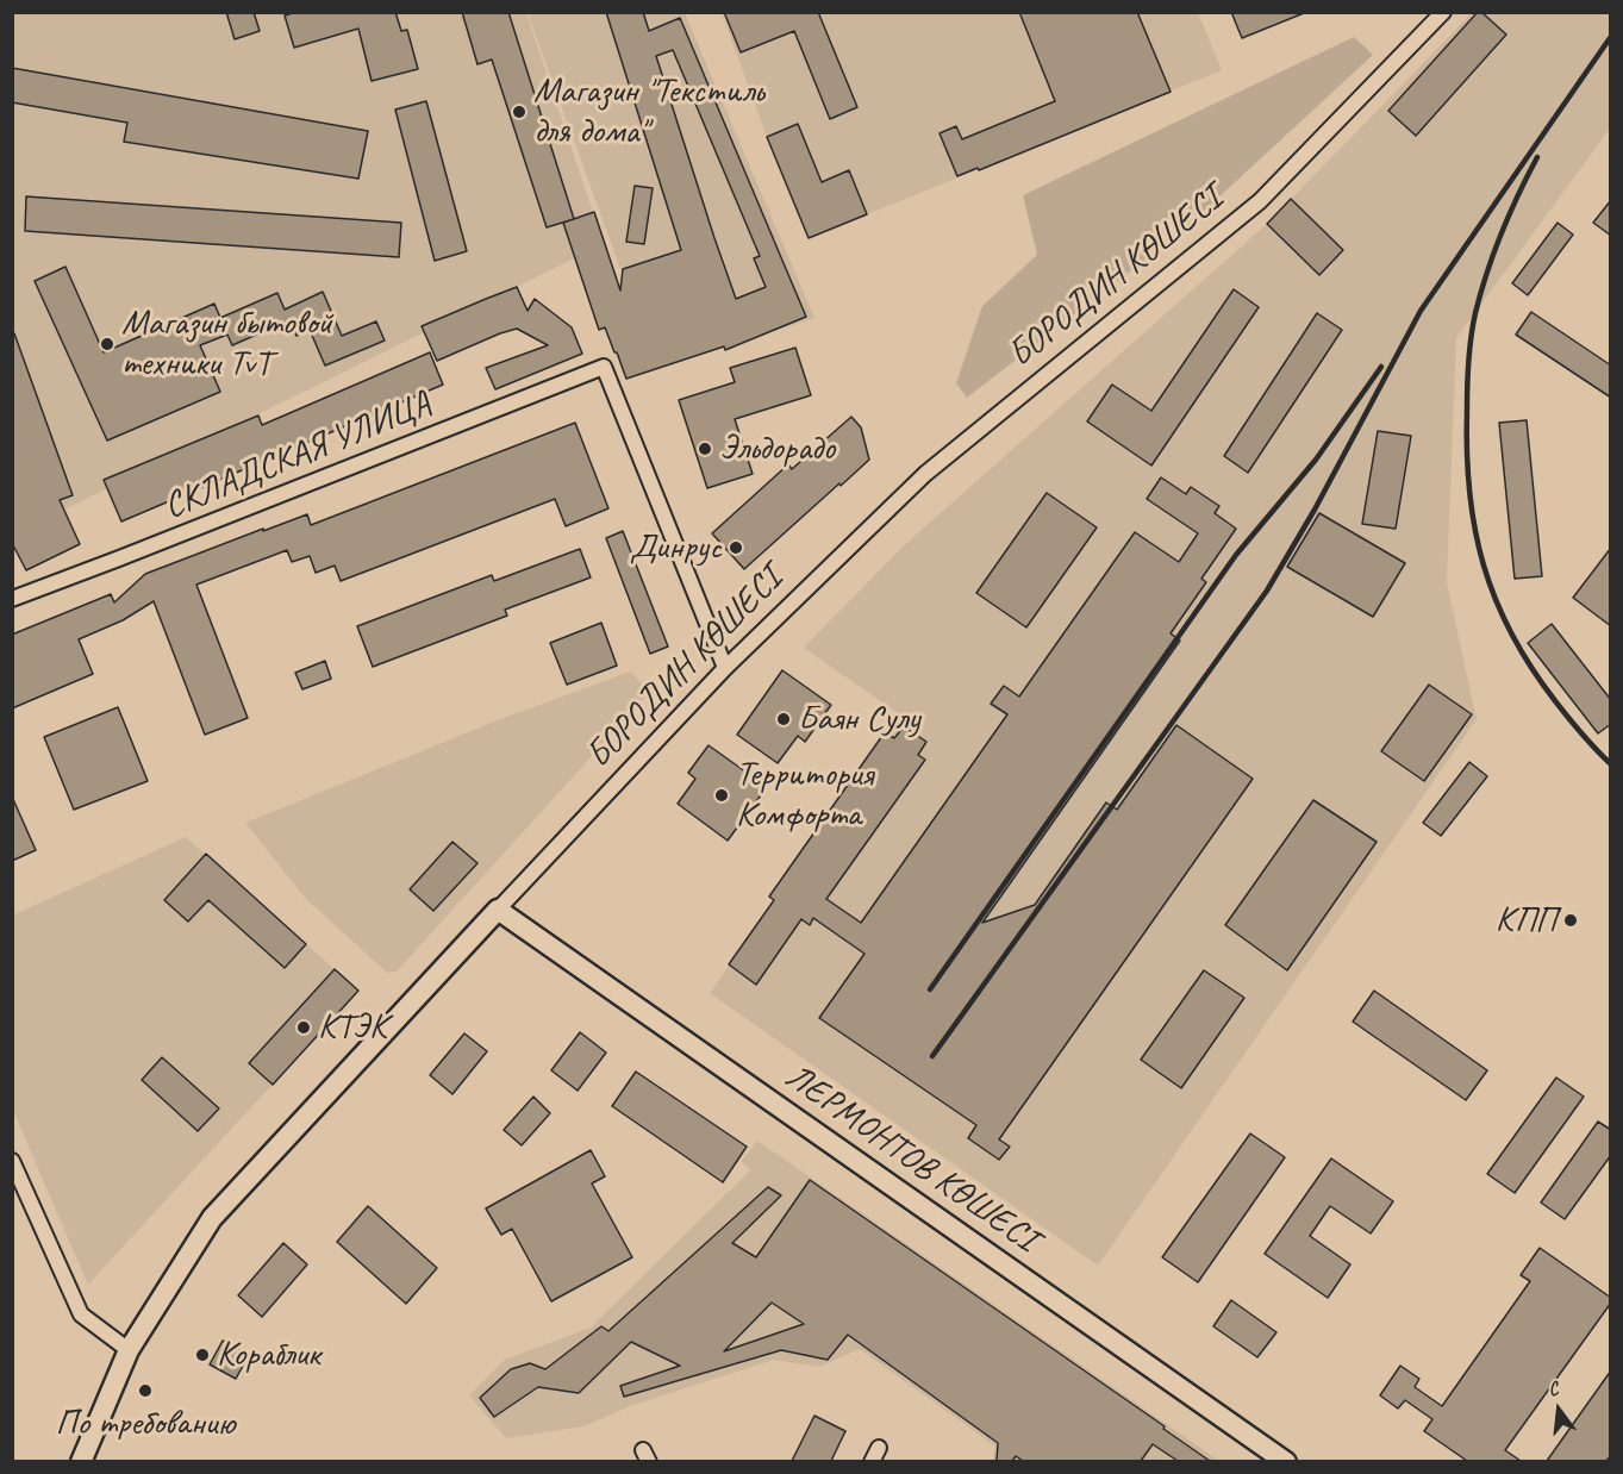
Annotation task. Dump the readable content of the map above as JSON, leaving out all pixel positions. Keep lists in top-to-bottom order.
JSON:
{
  "streets": {
    "street": ["БОРОДИН КӨШЕСІ", "СКЛАДСКАЯ УЛИЦА", "ЛЕРМОНТОВ КӨШЕСІ"]
  },
  "crossings": [
    ["БОРОДИН КӨШЕСІ", "СКЛАДСКАЯ УЛИЦА"],
    ["БОРОДИН КӨШЕСІ", "ЛЕРМОНТОВ КӨШЕСІ"]
  ],
  "places": [
    "Магазин \"Текстиль для дома\"",
    "Магазин бытовой техники TvT",
    "Эльдорадо",
    "Динрус",
    "Баян Сулу",
    "Территория Комфорта",
    "КПП",
    "КТЭК",
    "Кораблик",
    "По требованию"
  ],
  "north": "top"
}
